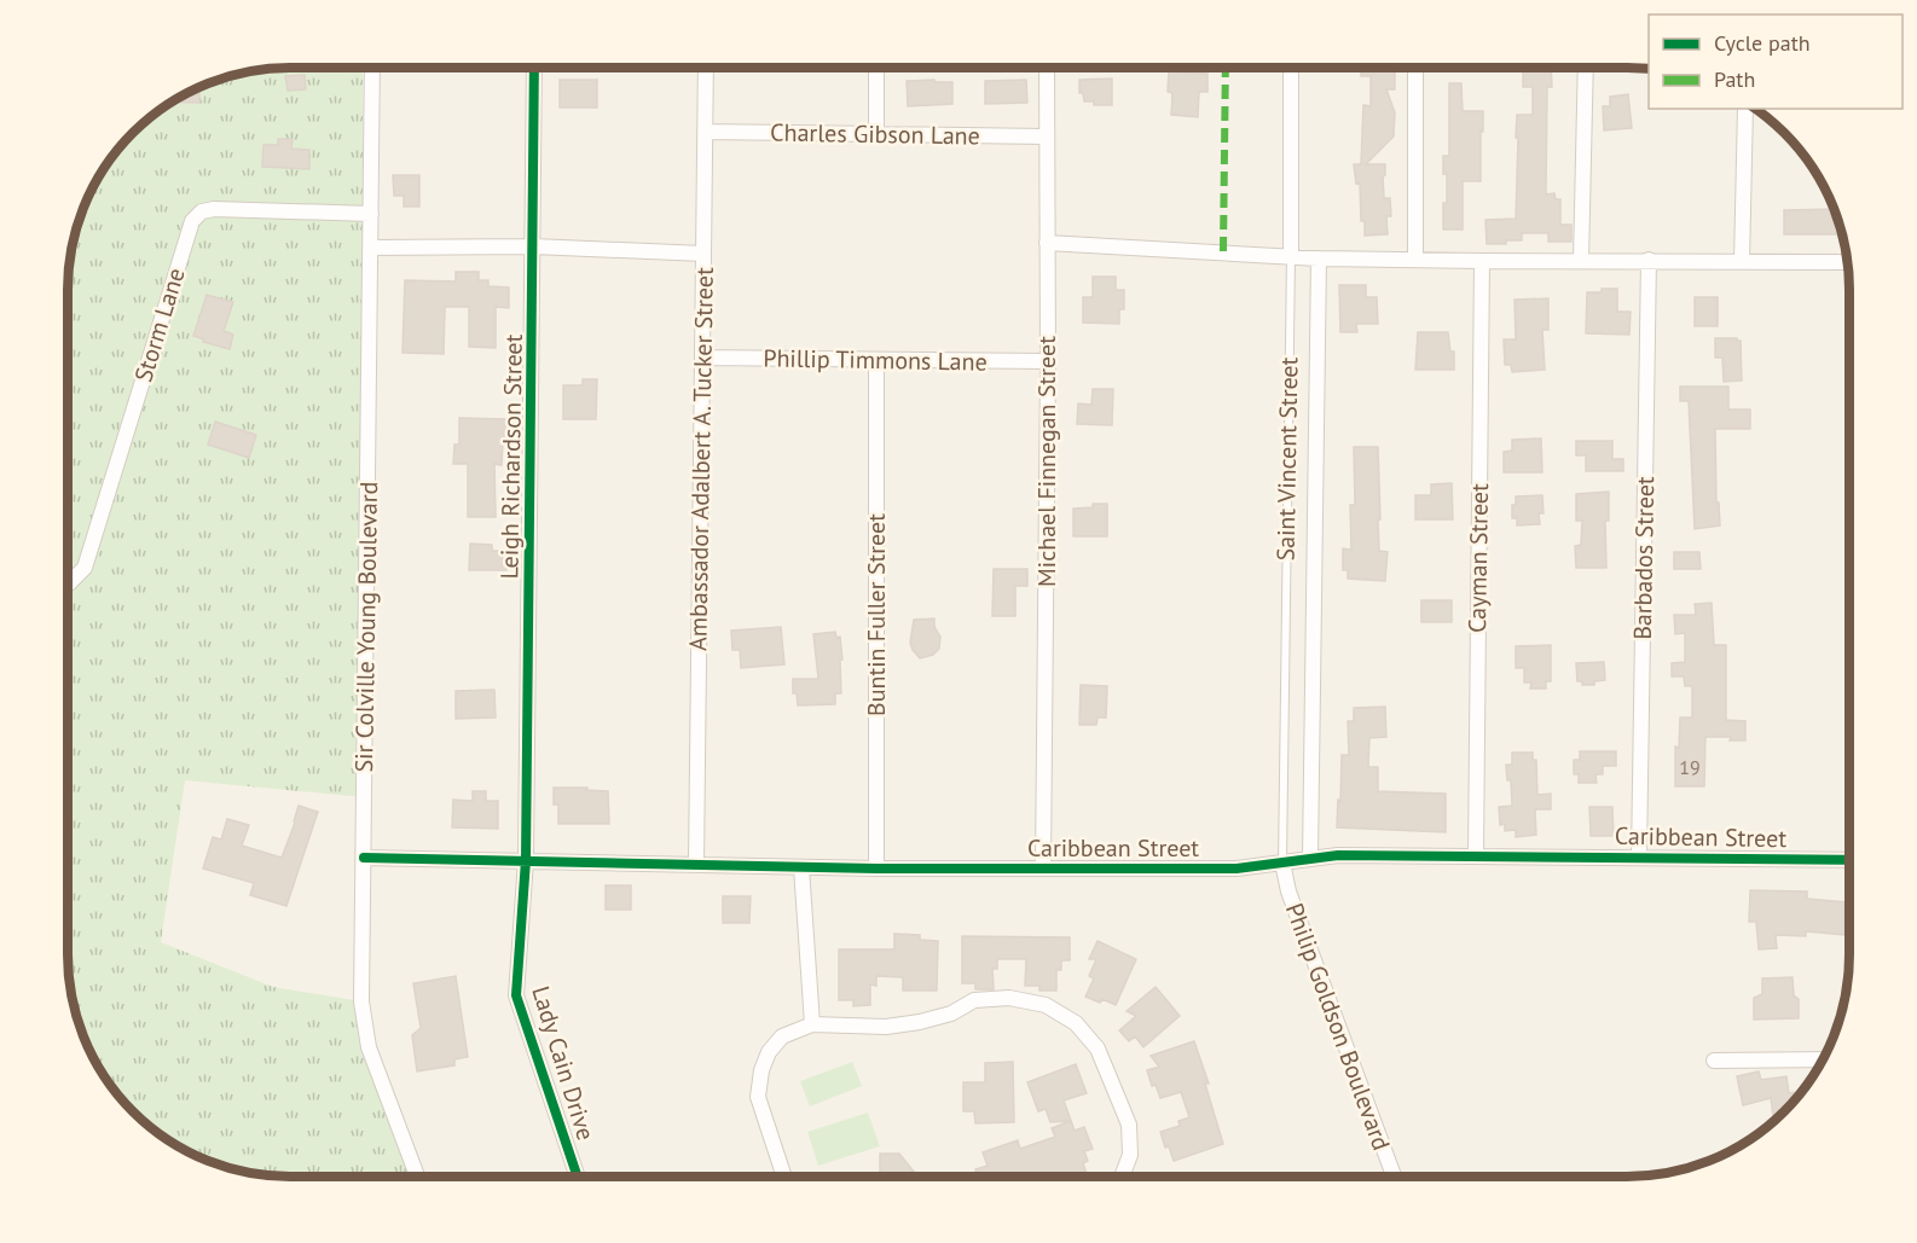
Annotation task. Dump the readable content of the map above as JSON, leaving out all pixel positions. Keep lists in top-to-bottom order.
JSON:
{
  "streets": {
    "street": [
      "Charles Gibson Lane",
      "Storm Lane",
      "Phillip Timmons Lane",
      "Leigh Richardson Street",
      "Ambassador Adalbert A. Tucker Street",
      "Saint Vincent Street",
      "Michael Finnegan Street",
      "Cayman Street",
      "Barbados Street",
      "Buntin Fuller Street",
      "Sir Colville Young Boulevard",
      "Caribbean Street",
      "Philip Goldson Boulevard",
      "Lady Cain Drive"
    ]
  },
  "crossings": [
    ["Charles Gibson Lane", "Ambassador Adalbert A. Tucker Street"],
    ["Charles Gibson Lane", "Michael Finnegan Street"],
    ["Storm Lane", "Sir Colville Young Boulevard"],
    ["Phillip Timmons Lane", "Ambassador Adalbert A. Tucker Street"],
    ["Phillip Timmons Lane", "Michael Finnegan Street"],
    ["Phillip Timmons Lane", "Buntin Fuller Street"],
    ["Leigh Richardson Street", "Caribbean Street"],
    ["Leigh Richardson Street", "Lady Cain Drive"],
    ["Ambassador Adalbert A. Tucker Street", "Caribbean Street"],
    ["Saint Vincent Street", "Caribbean Street"],
    ["Saint Vincent Street", "Philip Goldson Boulevard"],
    ["Michael Finnegan Street", "Caribbean Street"],
    ["Cayman Street", "Caribbean Street"],
    ["Barbados Street", "Caribbean Street"],
    ["Buntin Fuller Street", "Caribbean Street"],
    ["Sir Colville Young Boulevard", "Caribbean Street"],
    ["Caribbean Street", "Philip Goldson Boulevard"],
    ["Caribbean Street", "Lady Cain Drive"]
  ],
  "house_numbers": ["19"],
  "legend": ["Cycle path", "Path"]
}
